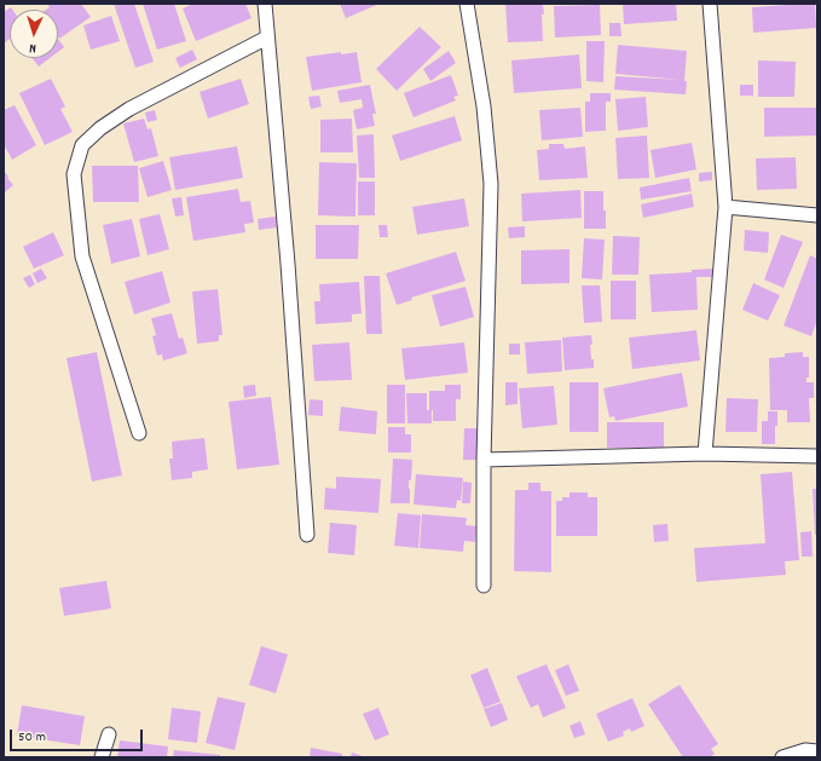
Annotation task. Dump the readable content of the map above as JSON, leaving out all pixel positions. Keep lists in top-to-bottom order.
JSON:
{
  "scale_bar": "50 m",
  "north": "bottom"
}
